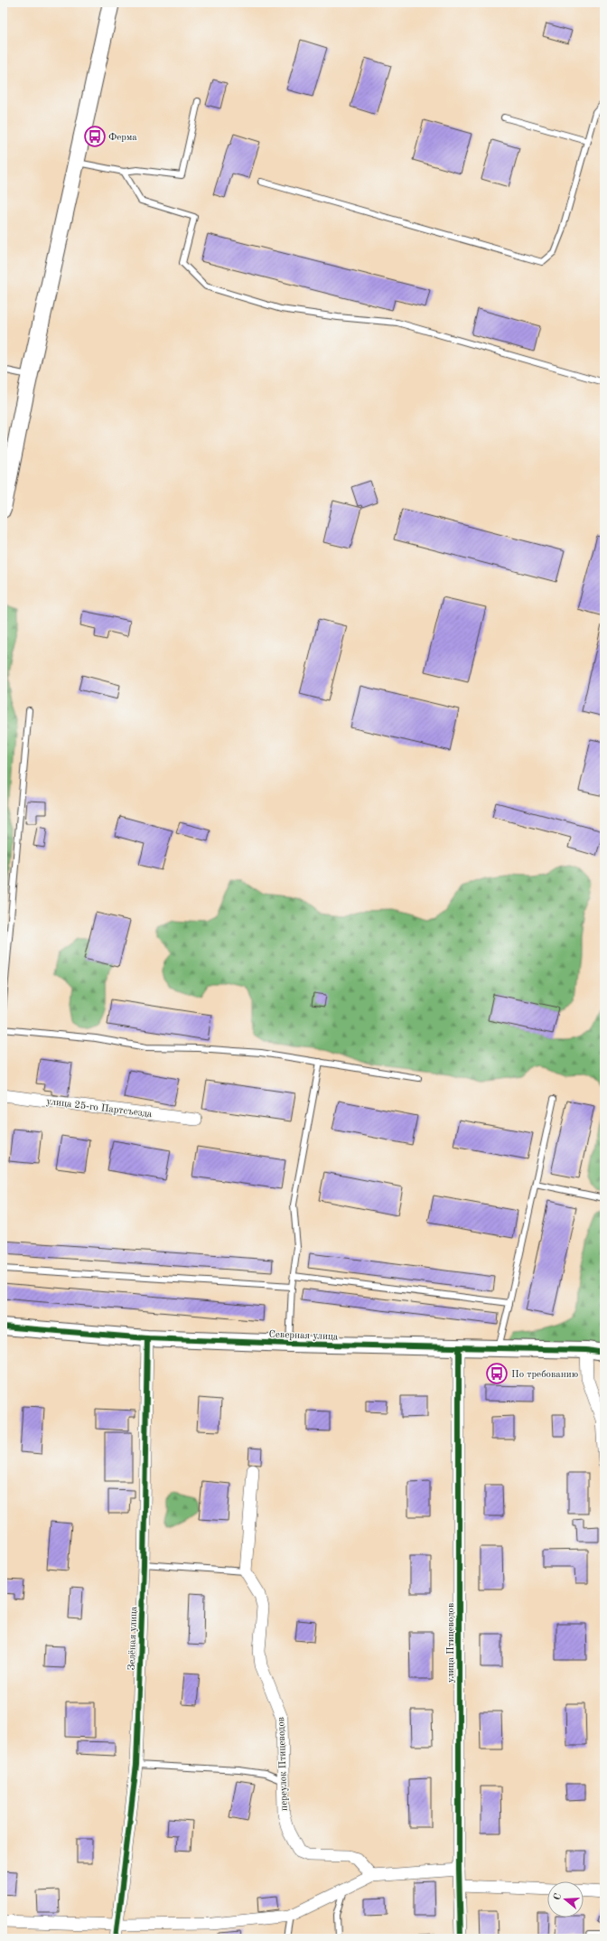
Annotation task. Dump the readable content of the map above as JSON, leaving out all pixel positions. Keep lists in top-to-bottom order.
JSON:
{
  "streets": {
    "street": [
      "улица 25-го Партсъезда",
      "Северная улица",
      "Зелёная улица",
      "улица Птицеводов",
      "переулок Птицеводов"
    ]
  },
  "crossings": [
    ["Северная улица", "Зелёная улица"],
    ["Северная улица", "улица Птицеводов"]
  ],
  "places": {
    "bus stop": ["Ферма", "По требованию"]
  },
  "north": "left"
}
